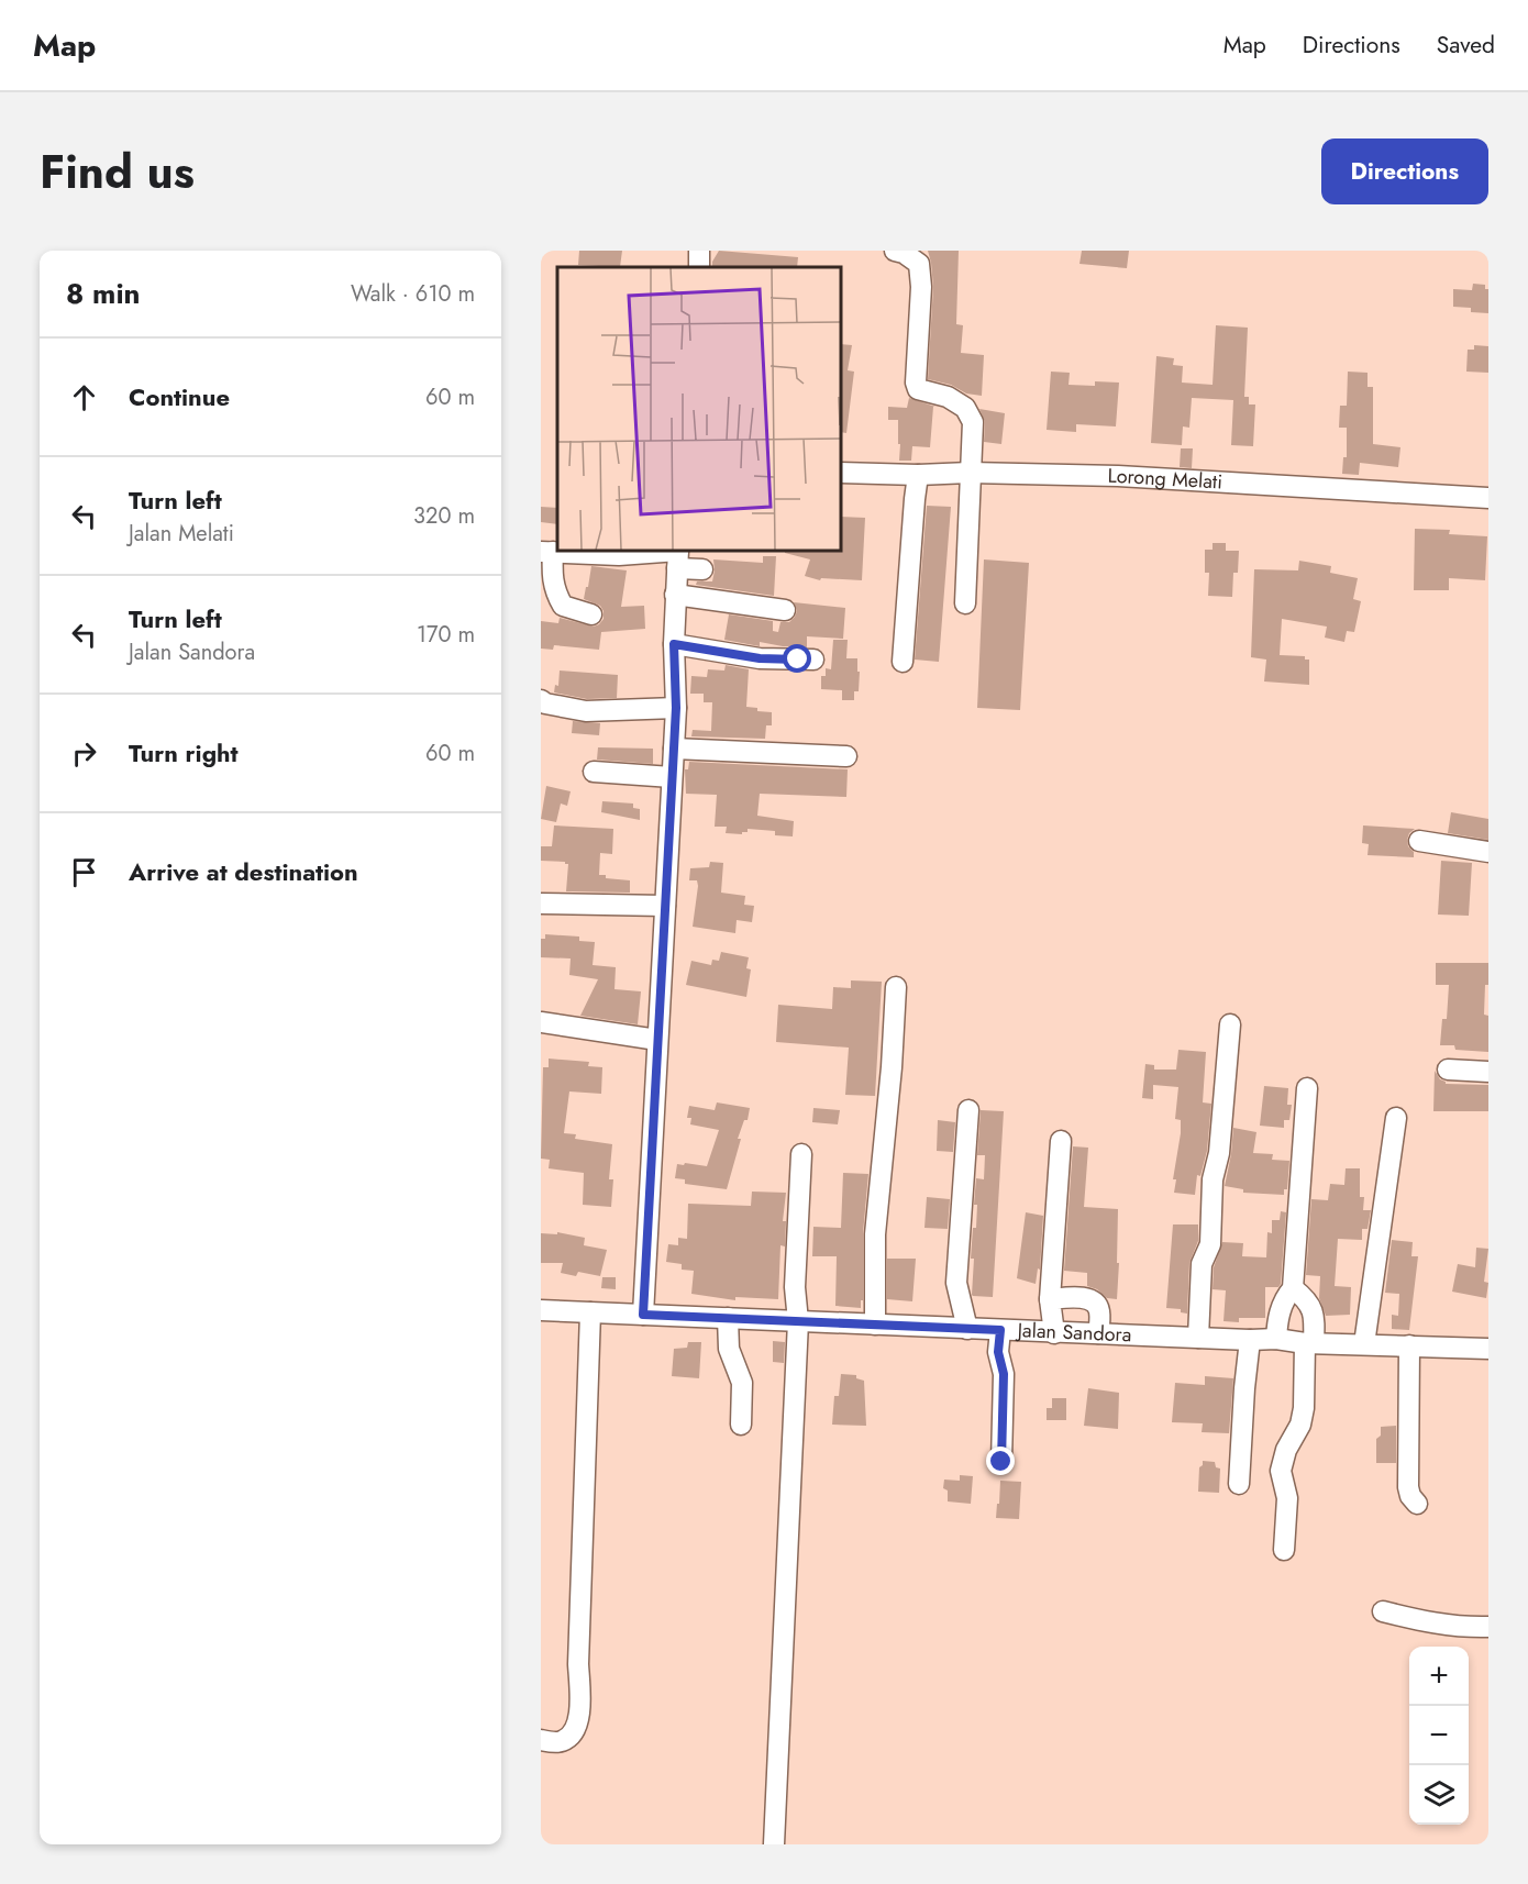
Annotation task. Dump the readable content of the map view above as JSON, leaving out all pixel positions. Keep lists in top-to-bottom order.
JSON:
{
  "streets": {
    "street": ["Lorong Melati", "Jalan Sandora"]
  },
  "page": {
    "header": "Map",
    "nav": ["Map", "Directions", "Saved"],
    "title": "Find us",
    "buttons": "Directions",
    "heading": ["8 min", "Walk · 610 m"],
    "list": [
      ["Continue", "60 m"],
      ["Turn left", "Jalan Melati", "320 m"],
      ["Turn left", "Jalan Sandora", "170 m"],
      ["Turn right", "60 m"],
      "Arrive at destination"
    ],
    "map_buttons": ["+", "−"]
  }
}
